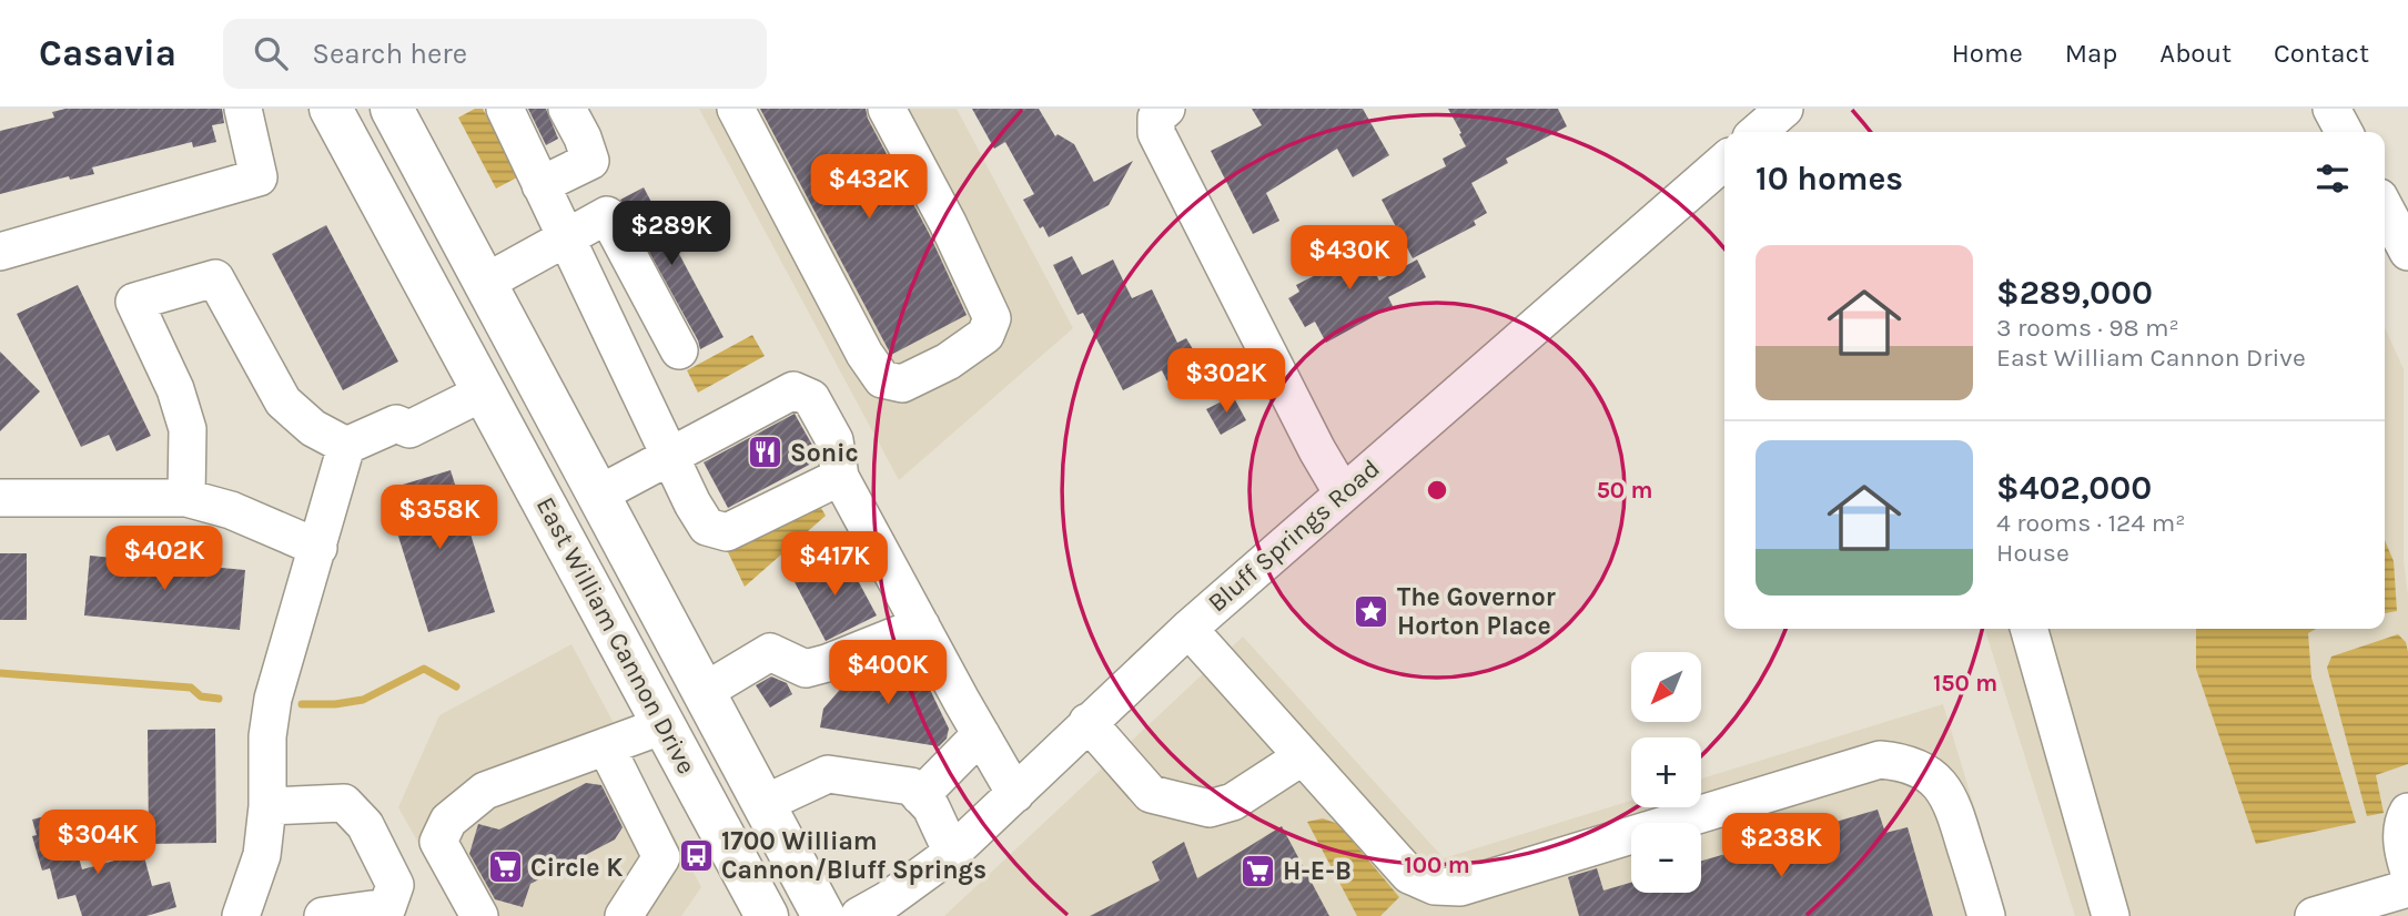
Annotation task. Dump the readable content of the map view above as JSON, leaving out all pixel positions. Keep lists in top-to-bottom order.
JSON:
{
  "streets": {
    "main road": ["East William Cannon Drive"],
    "street": ["Bluff Springs Road"]
  },
  "places": {
    "restaurant": ["Sonic"],
    "place": ["The Governor Horton Place"],
    "bus stop": ["1700 William Cannon/Bluff Springs"],
    "supermarket": ["Circle K", "H-E-B"]
  },
  "north": "bottom left",
  "page": {
    "header": "Casavia",
    "search": "Search here",
    "nav": [
      "Home",
      "Map",
      "About",
      "Contact"
    ],
    "heading": "10 homes",
    "price": [
      "$432K",
      "$289K",
      "$430K",
      "$302K",
      "$358K",
      "$402K",
      "$417K",
      "$400K",
      "$304K",
      "$238K"
    ],
    "list": [
      {
        "name": "$289,000",
        "note": "3 rooms · 98 m² · East William Cannon Drive"
      },
      {
        "name": "$402,000",
        "note": "4 rooms · 124 m² · House"
      }
    ],
    "map_buttons": ["+", "−"]
  },
  "rings": ["50 m", "150 m", "100 m"]
}
